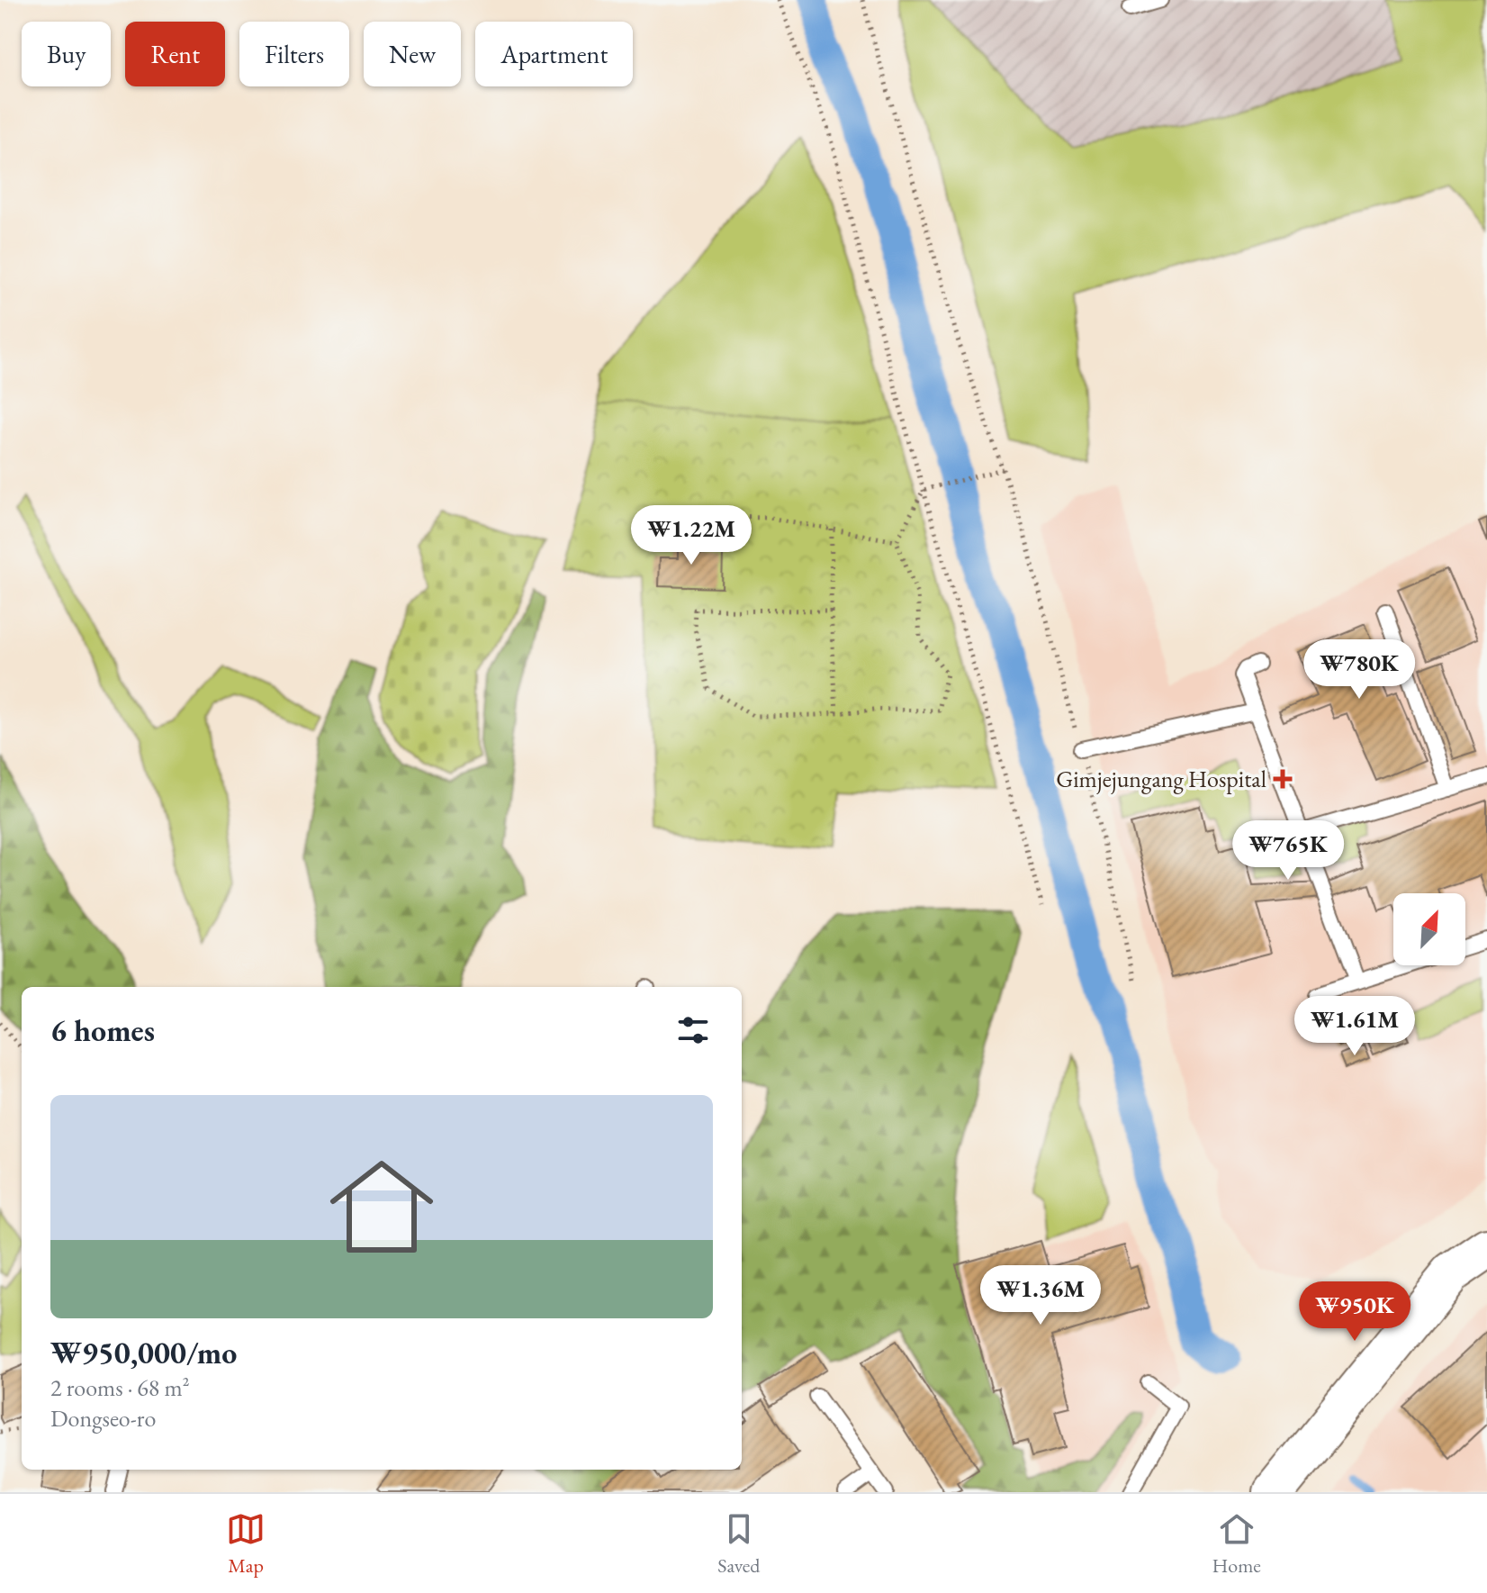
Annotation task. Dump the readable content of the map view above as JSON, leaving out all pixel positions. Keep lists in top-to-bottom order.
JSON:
{
  "places": {
    "health": ["Gimjejungang Hospital"]
  },
  "north": "top right",
  "page": {
    "chip": [
      "Buy",
      "Rent",
      "Filters",
      "New",
      "Apartment"
    ],
    "price": [
      "₩1.22M",
      "₩780K",
      "₩765K",
      "₩1.61M",
      "₩1.36M",
      "₩950K"
    ],
    "heading": "6 homes",
    "list": [
      {
        "name": "₩950,000/mo",
        "note": "2 rooms · 68 m² · Dongseo-ro"
      }
    ],
    "tabs": ["Map", "Saved", "Home"]
  }
}
